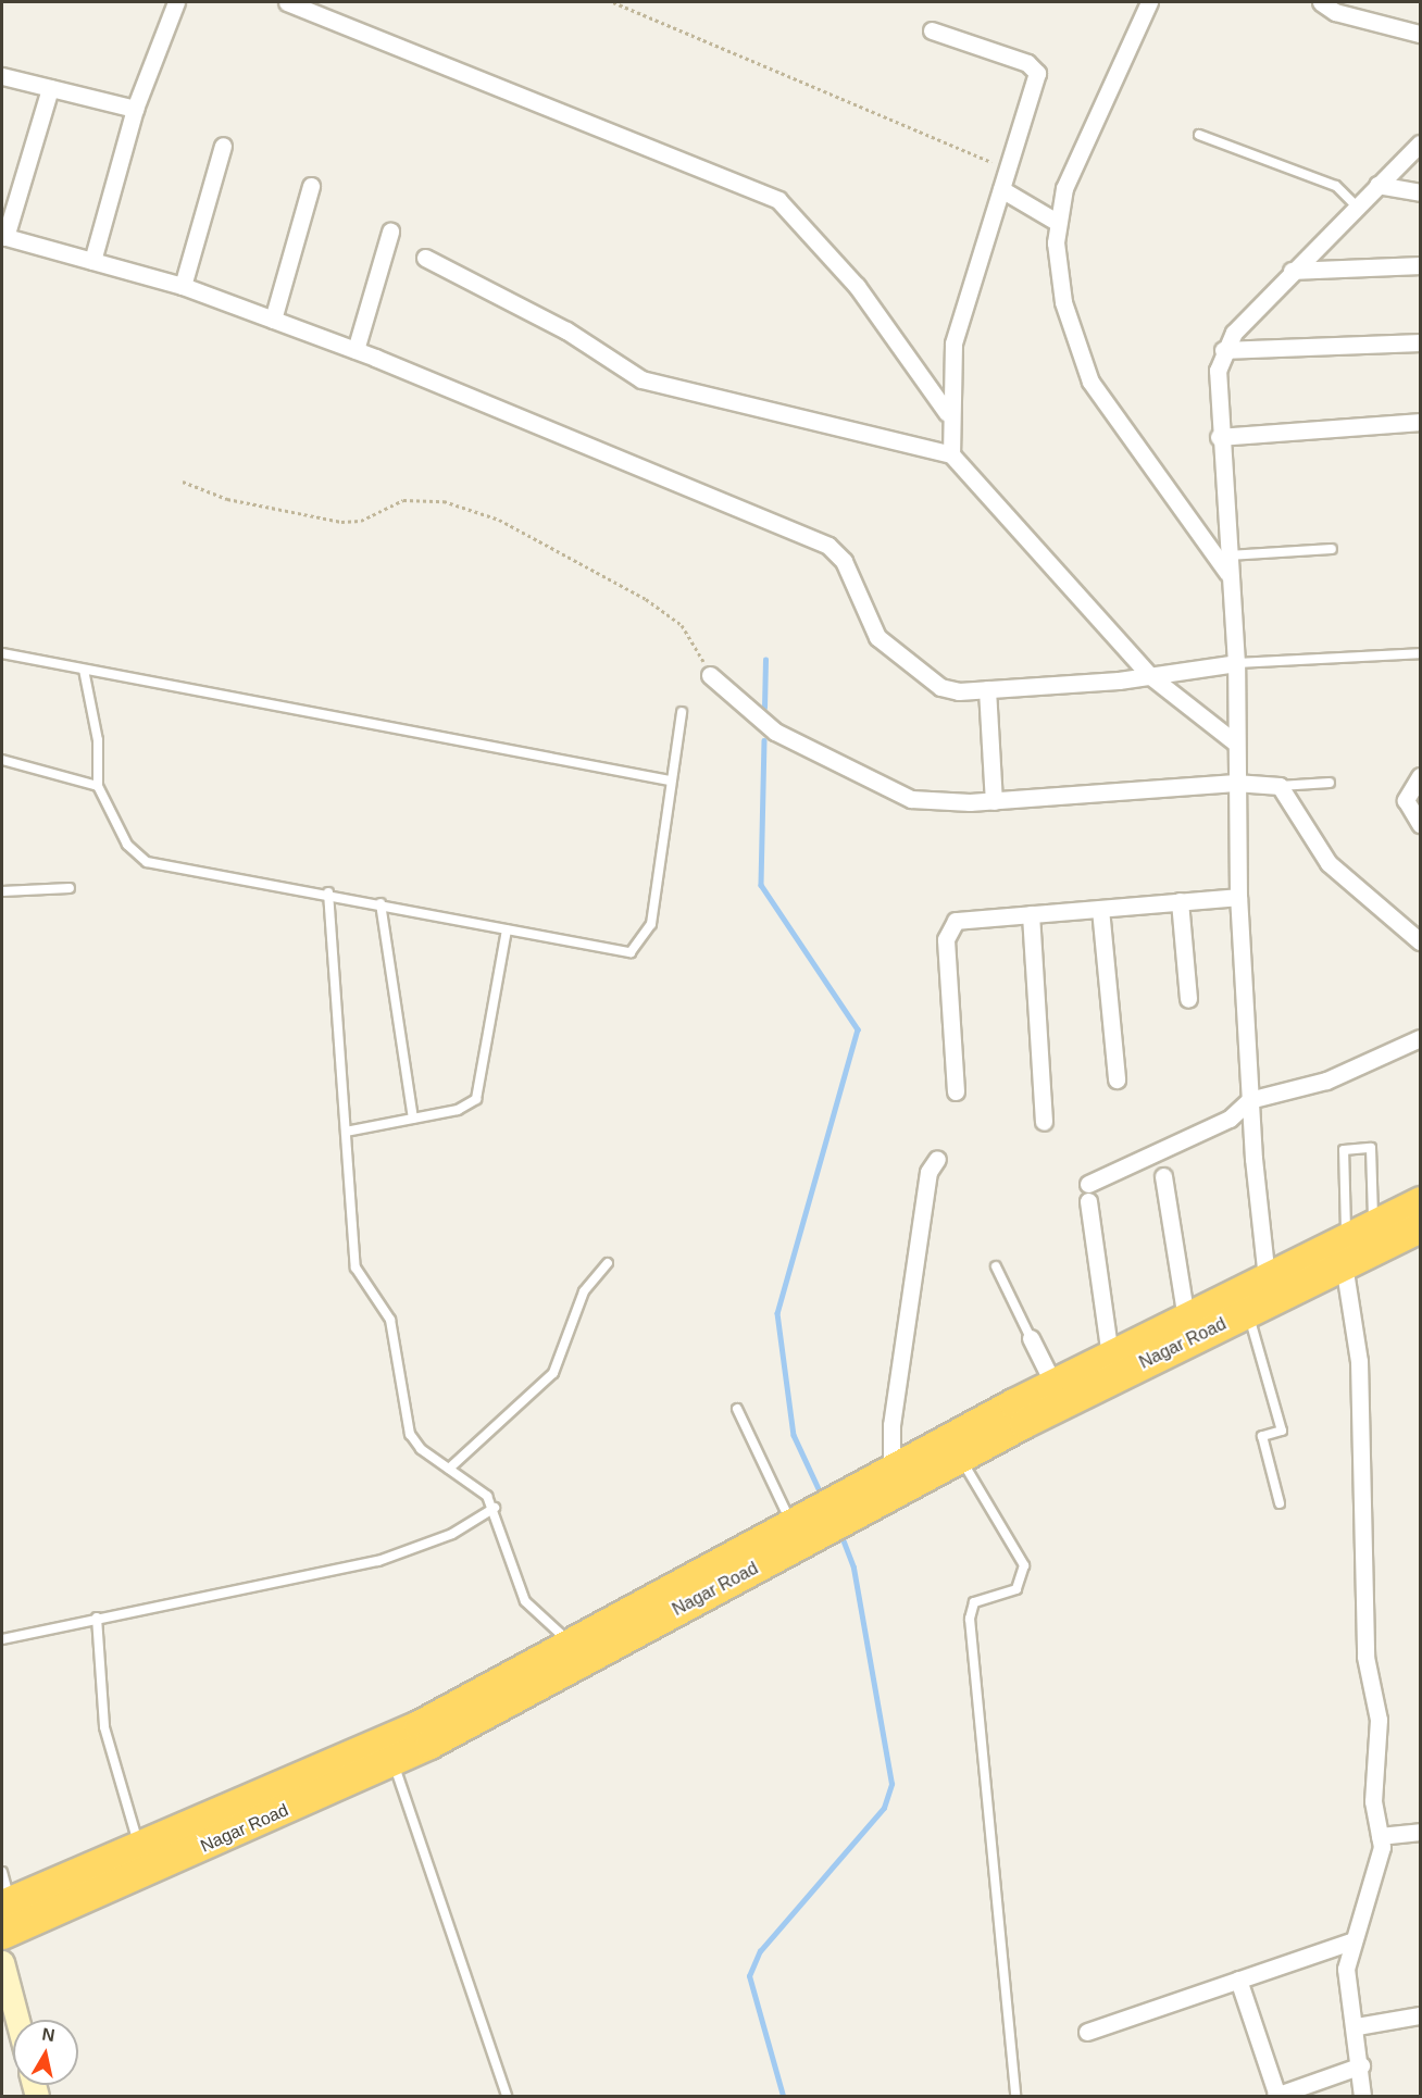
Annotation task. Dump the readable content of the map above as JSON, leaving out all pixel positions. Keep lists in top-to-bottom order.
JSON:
{
  "streets": {
    "highway": ["Nagar Road"]
  },
  "north": "top"
}
